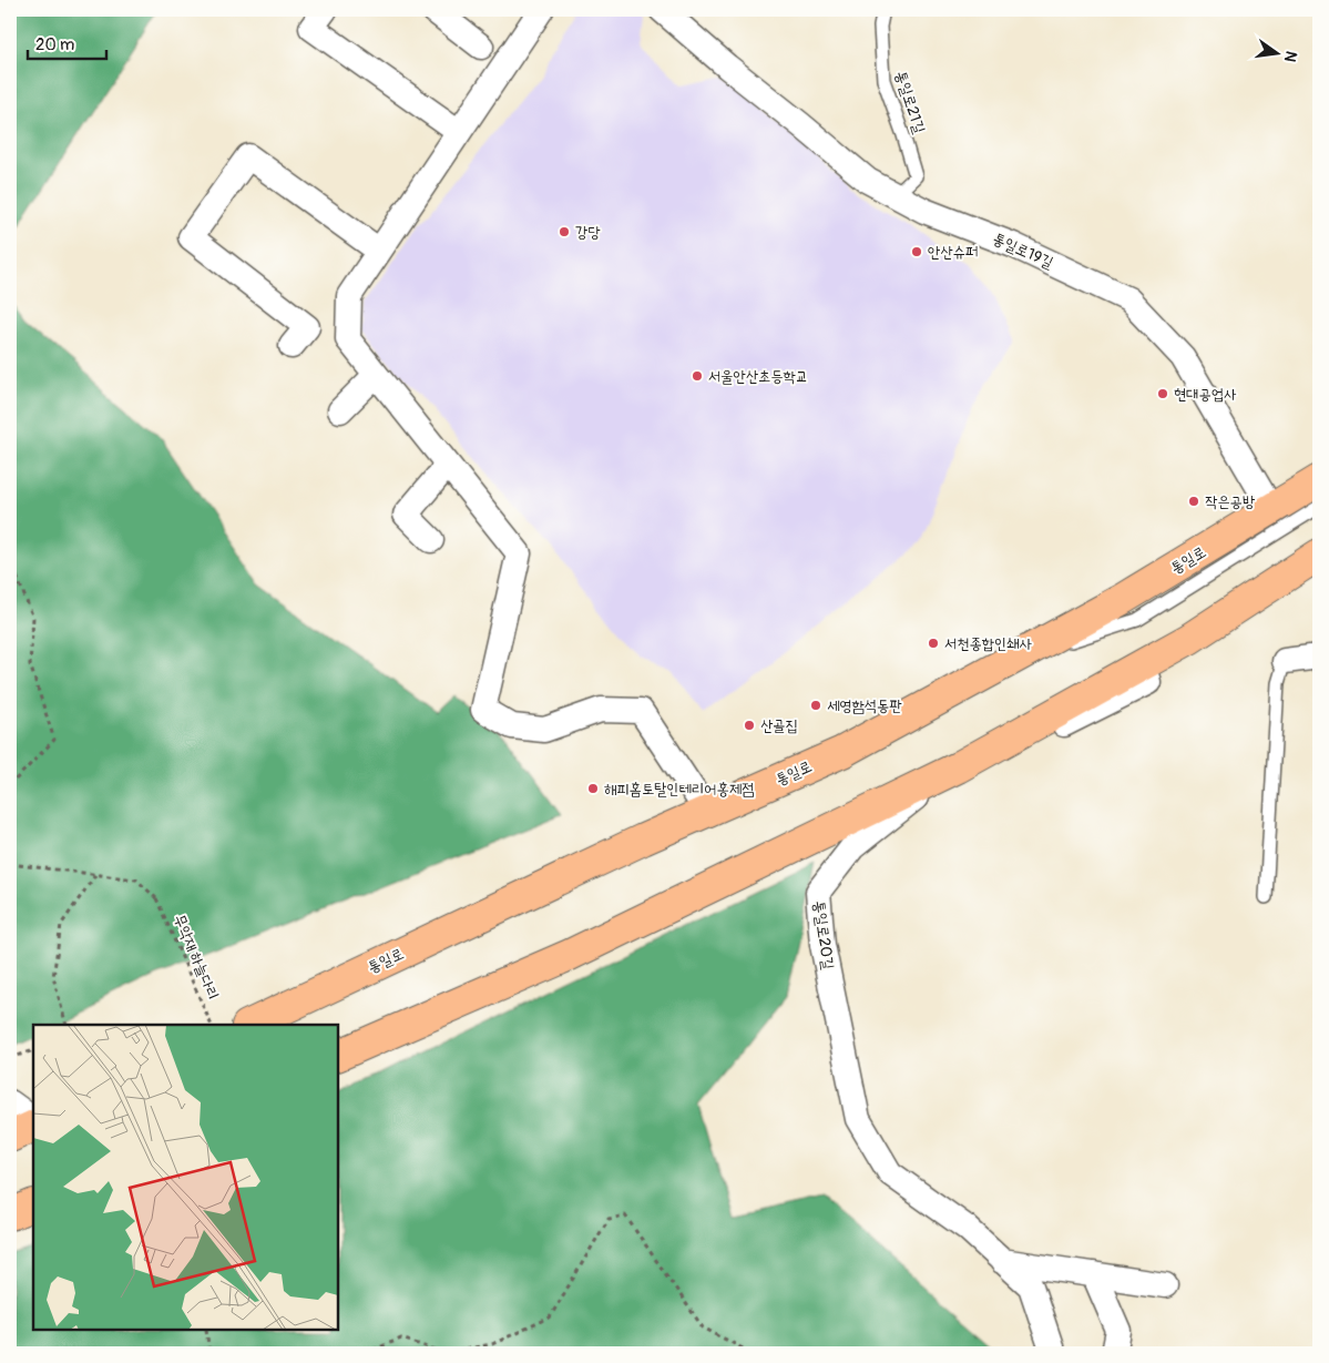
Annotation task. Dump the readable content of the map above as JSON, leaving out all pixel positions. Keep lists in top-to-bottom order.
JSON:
{
  "streets": {
    "main road": ["통일로"],
    "street": ["통일로19길", "통일로20길"],
    "lane": ["통일로21길"],
    "path": ["무악재 하늘다리"]
  },
  "crossings": [
    ["통일로21길", "통일로19길"],
    ["통일로19길", "통일로"]
  ],
  "places": [
    "강당",
    "안산슈퍼",
    "서울안산초등학교",
    "현대공업사",
    "작은공방",
    "서천종합인쇄사",
    "세영함석동판",
    "산골집",
    "해피홈토탈인테리어홍제점"
  ],
  "scale_bar": "20 m",
  "north": "right"
}
